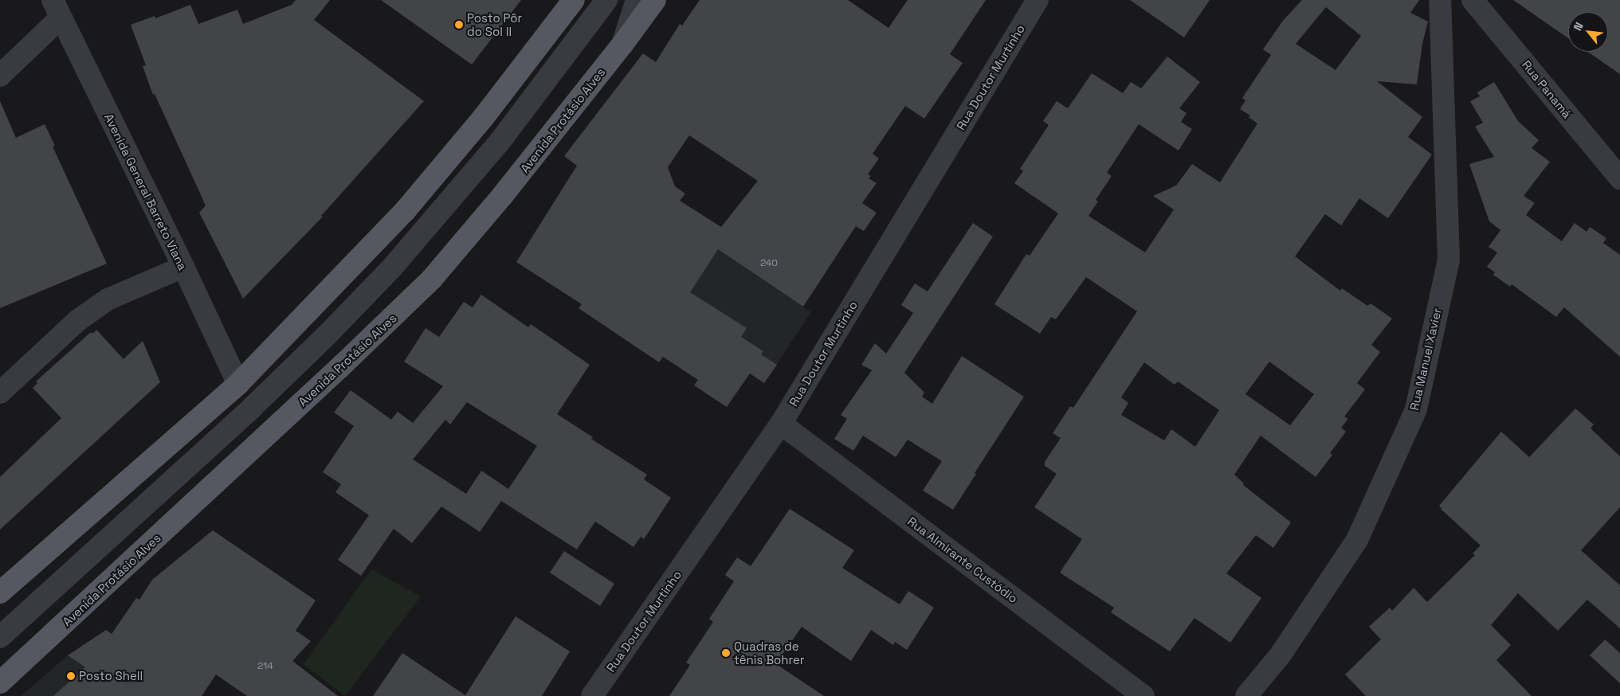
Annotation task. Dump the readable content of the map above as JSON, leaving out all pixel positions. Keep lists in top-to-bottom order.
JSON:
{
  "streets": {
    "main road": ["Avenida Protásio Alves"],
    "street": [
      "Rua Doutor Murtinho",
      "Rua Panamá",
      "Avenida General Barreto Viana",
      "Rua Manuel Xavier",
      "Rua Almirante Custódio"
    ]
  },
  "crossings": [
    ["Rua Doutor Murtinho", "Rua Almirante Custódio"]
  ],
  "places": ["Posto Pôr do Sol II", "Quadras de tênis Bohrer", "Posto Shell"],
  "house_numbers": ["240", "214"],
  "north": "top left"
}
